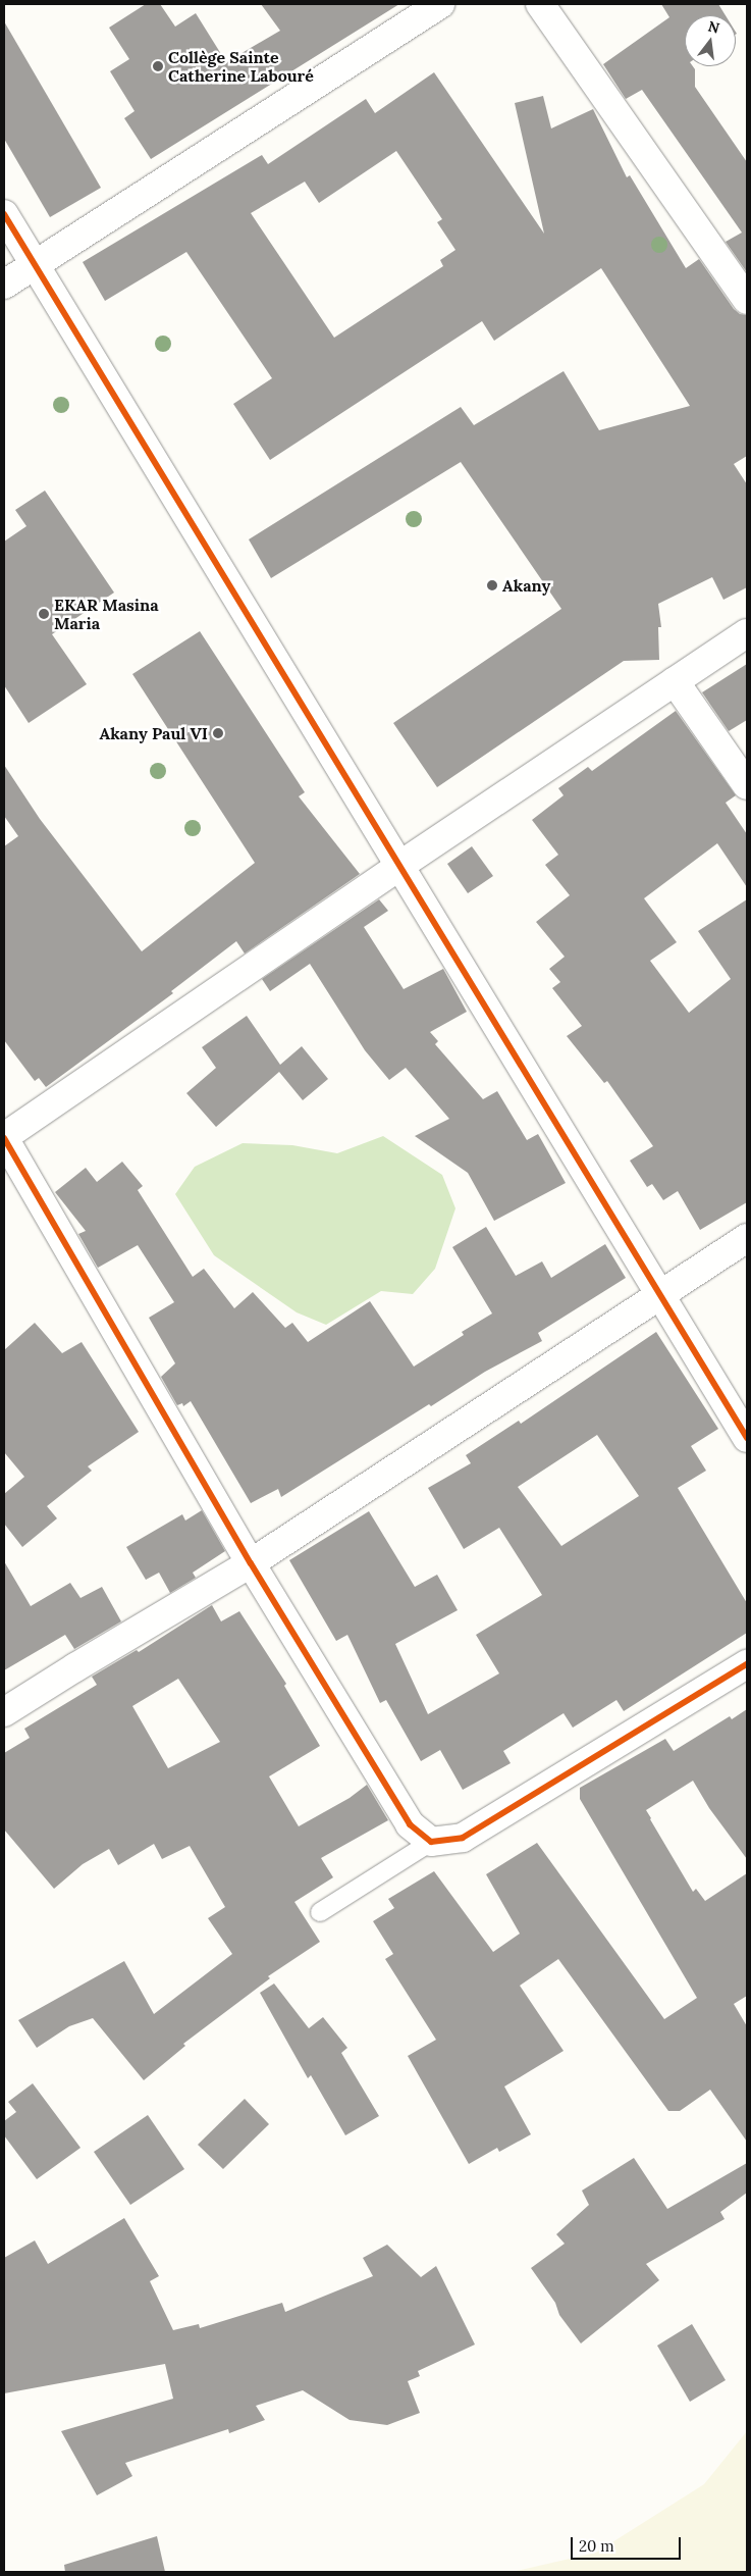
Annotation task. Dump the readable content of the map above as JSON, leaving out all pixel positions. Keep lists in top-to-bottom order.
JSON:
{
  "places": [
    "Collège Sainte Catherine Labouré",
    "Akany",
    "EKAR Masina Maria",
    "Akany Paul VI"
  ],
  "scale_bar": "20 m",
  "north": "top"
}
